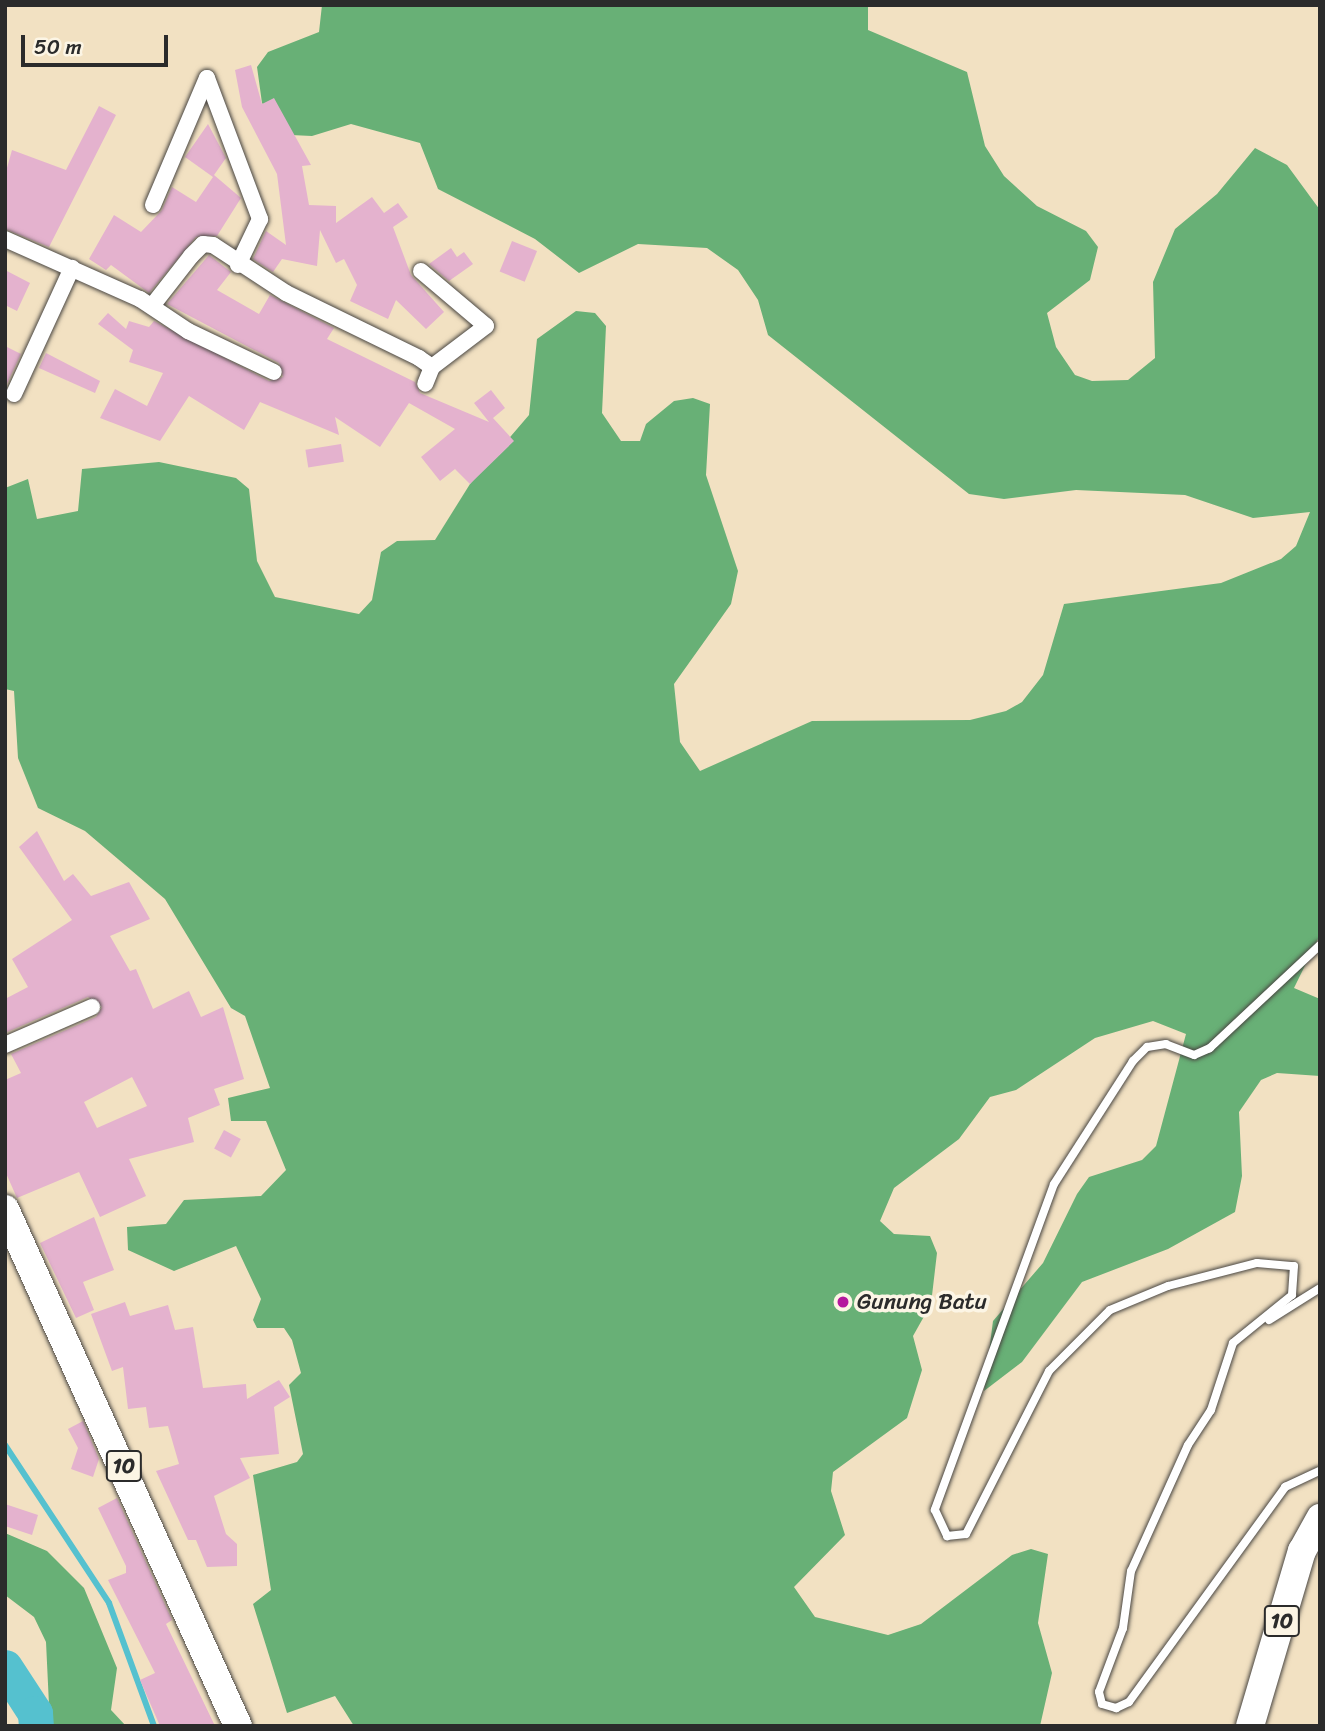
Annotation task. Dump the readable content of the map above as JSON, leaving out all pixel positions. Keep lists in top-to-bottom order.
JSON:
{
  "streets": {
    "highway": ["10"]
  },
  "places": ["Gunung Batu"],
  "scale_bar": "50 m"
}
